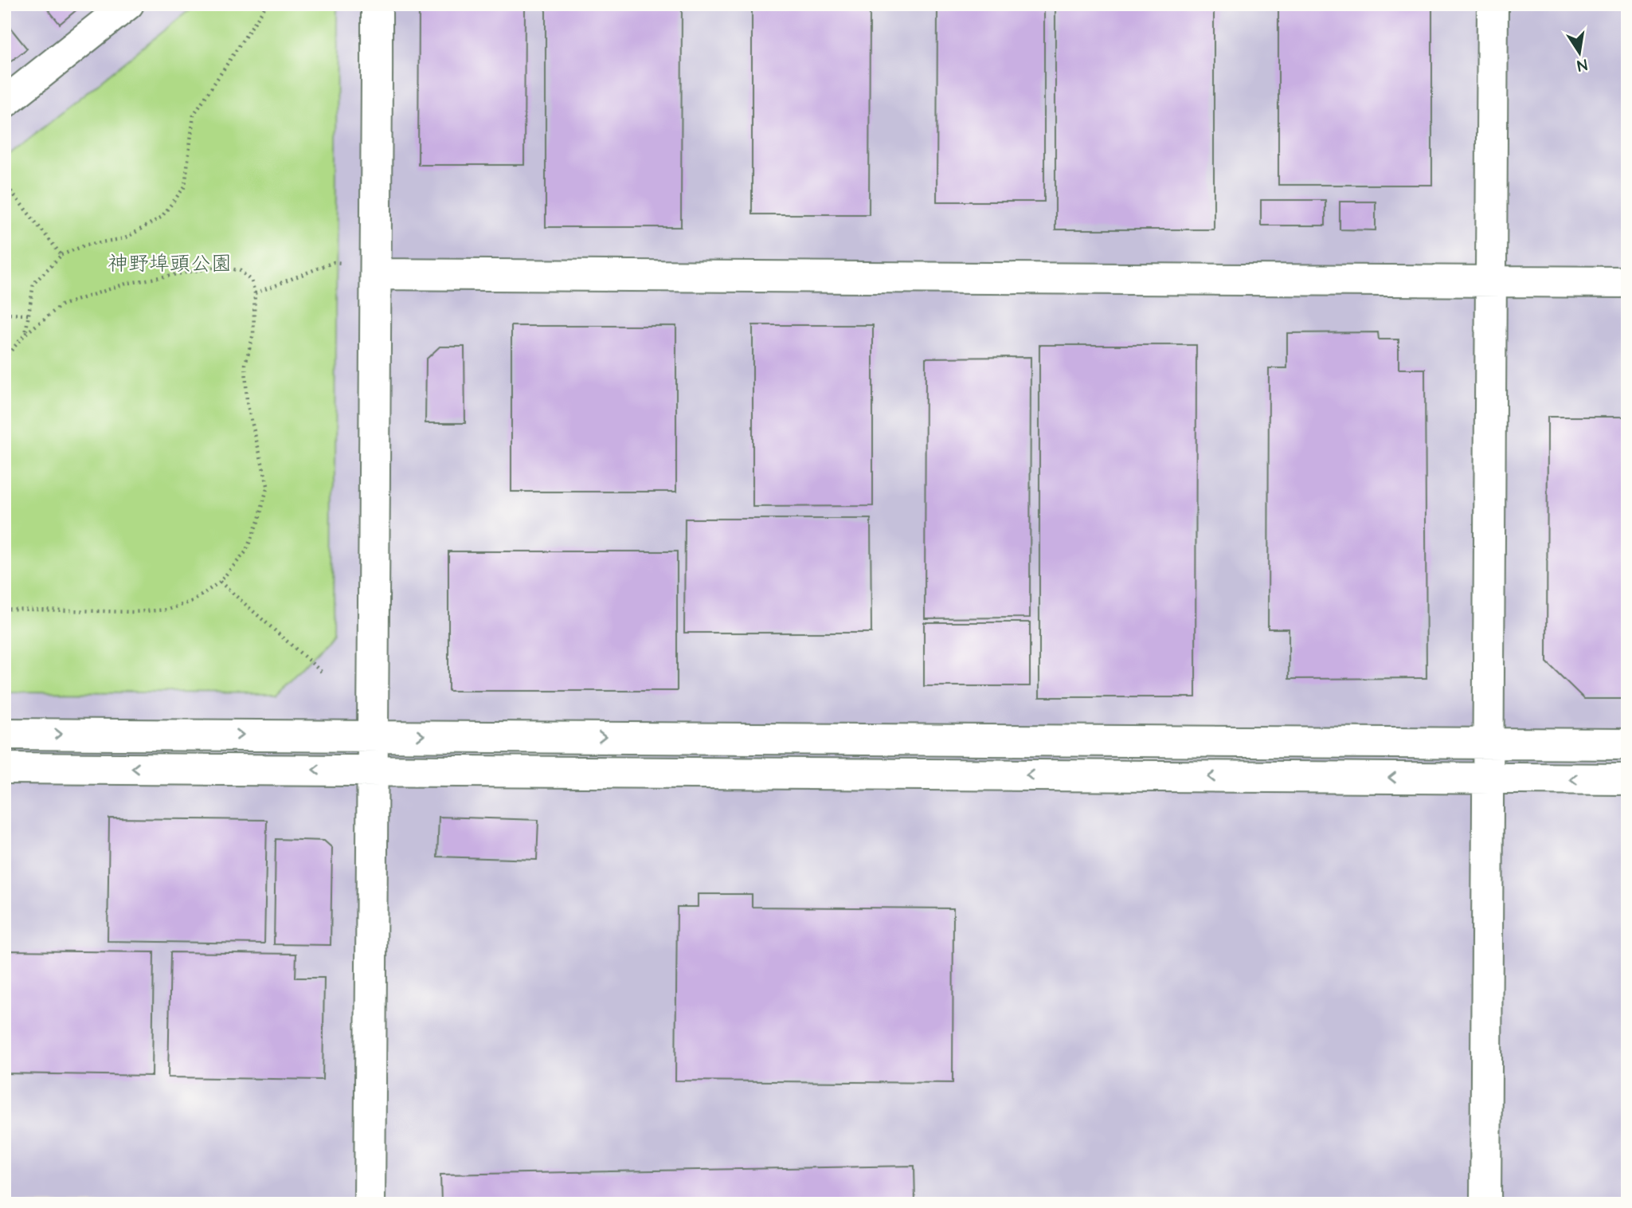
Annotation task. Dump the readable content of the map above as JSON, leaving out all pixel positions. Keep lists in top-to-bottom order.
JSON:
{
  "parks": ["神野埠頭公園"],
  "north": "bottom"
}
